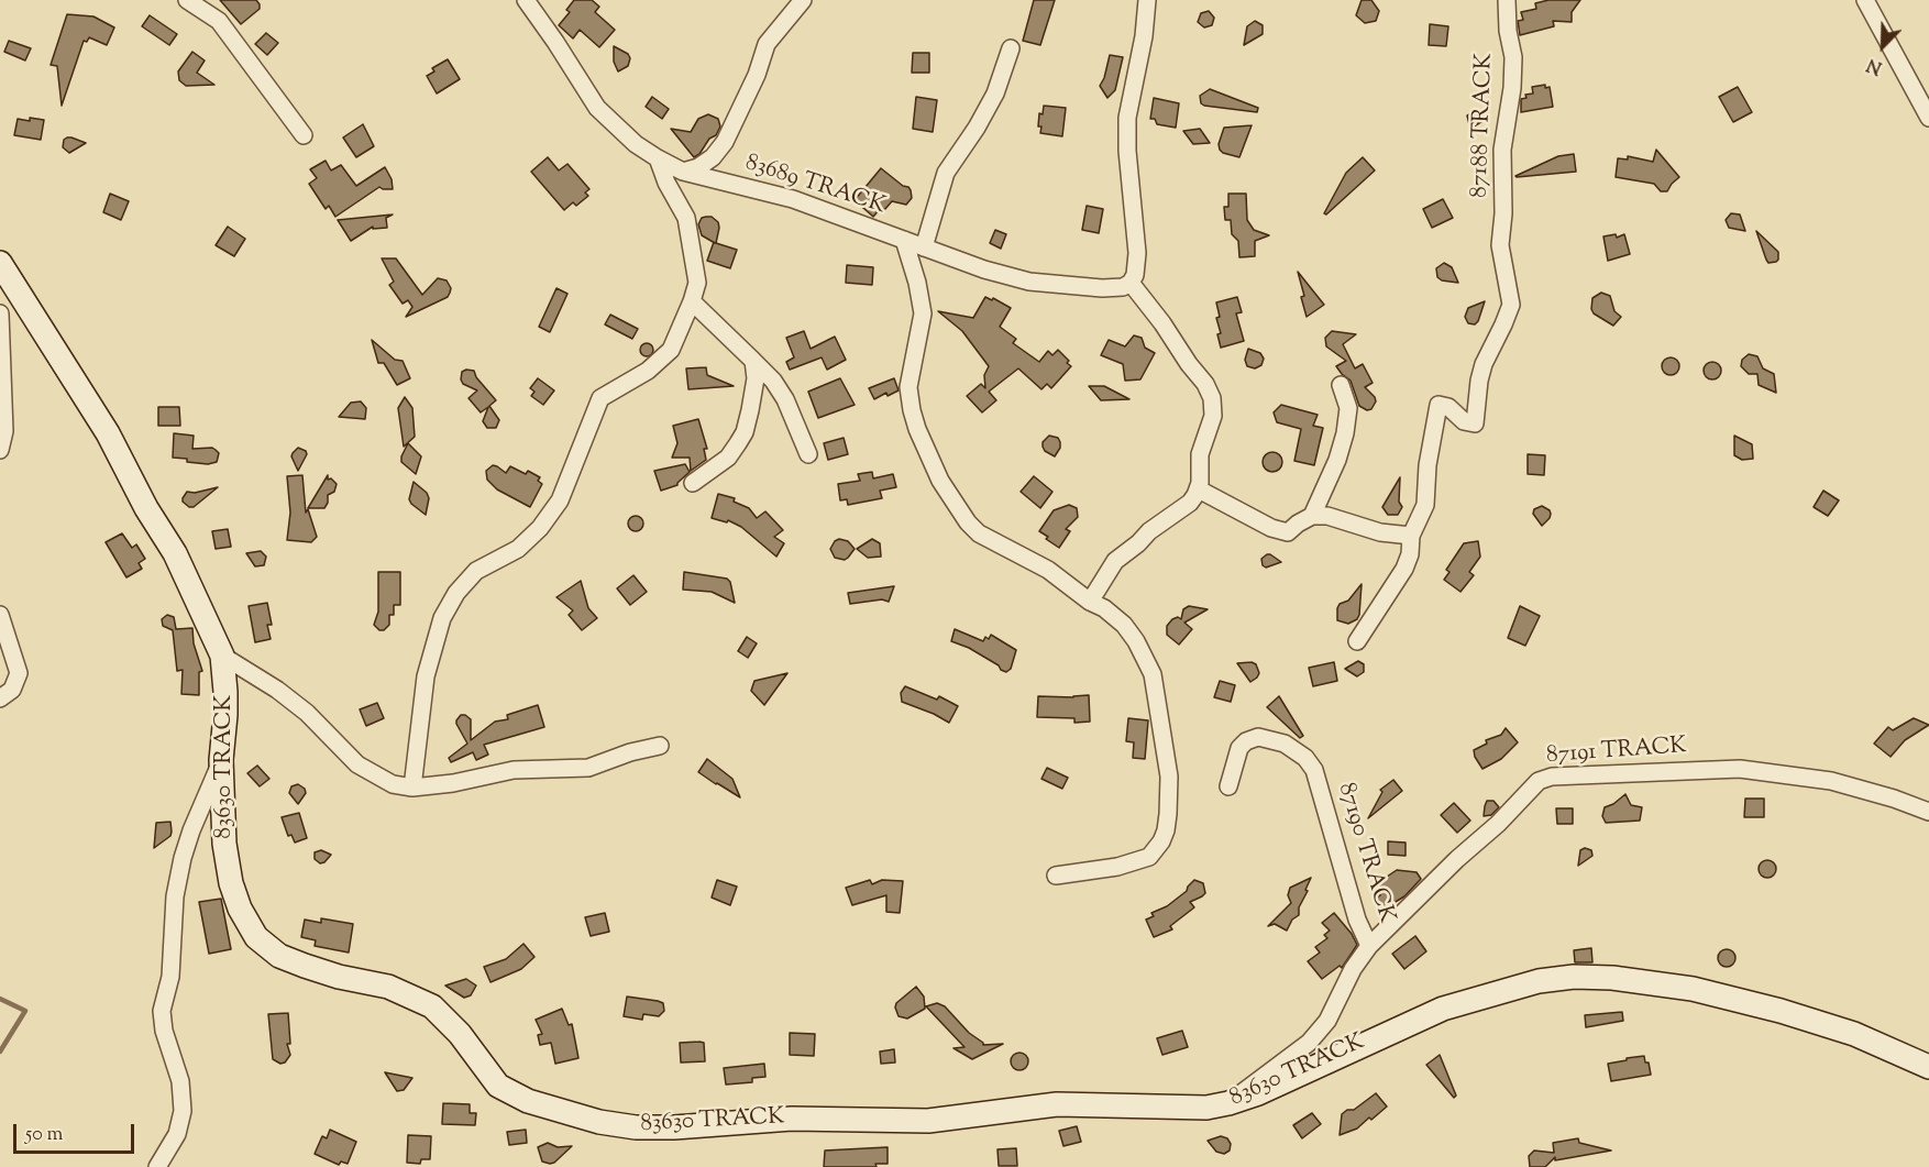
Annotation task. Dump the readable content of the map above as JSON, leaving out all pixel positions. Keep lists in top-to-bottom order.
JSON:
{
  "streets": {
    "street": [
      "87188 TRACK",
      "83689 TRACK",
      "87191 TRACK",
      "83630 TRACK",
      "87190 TRACK"
    ]
  },
  "crossings": [
    ["87191 TRACK", "87190 TRACK"],
    ["83630 TRACK", "87190 TRACK"]
  ],
  "scale_bar": "50 m",
  "north": "bottom left"
}
